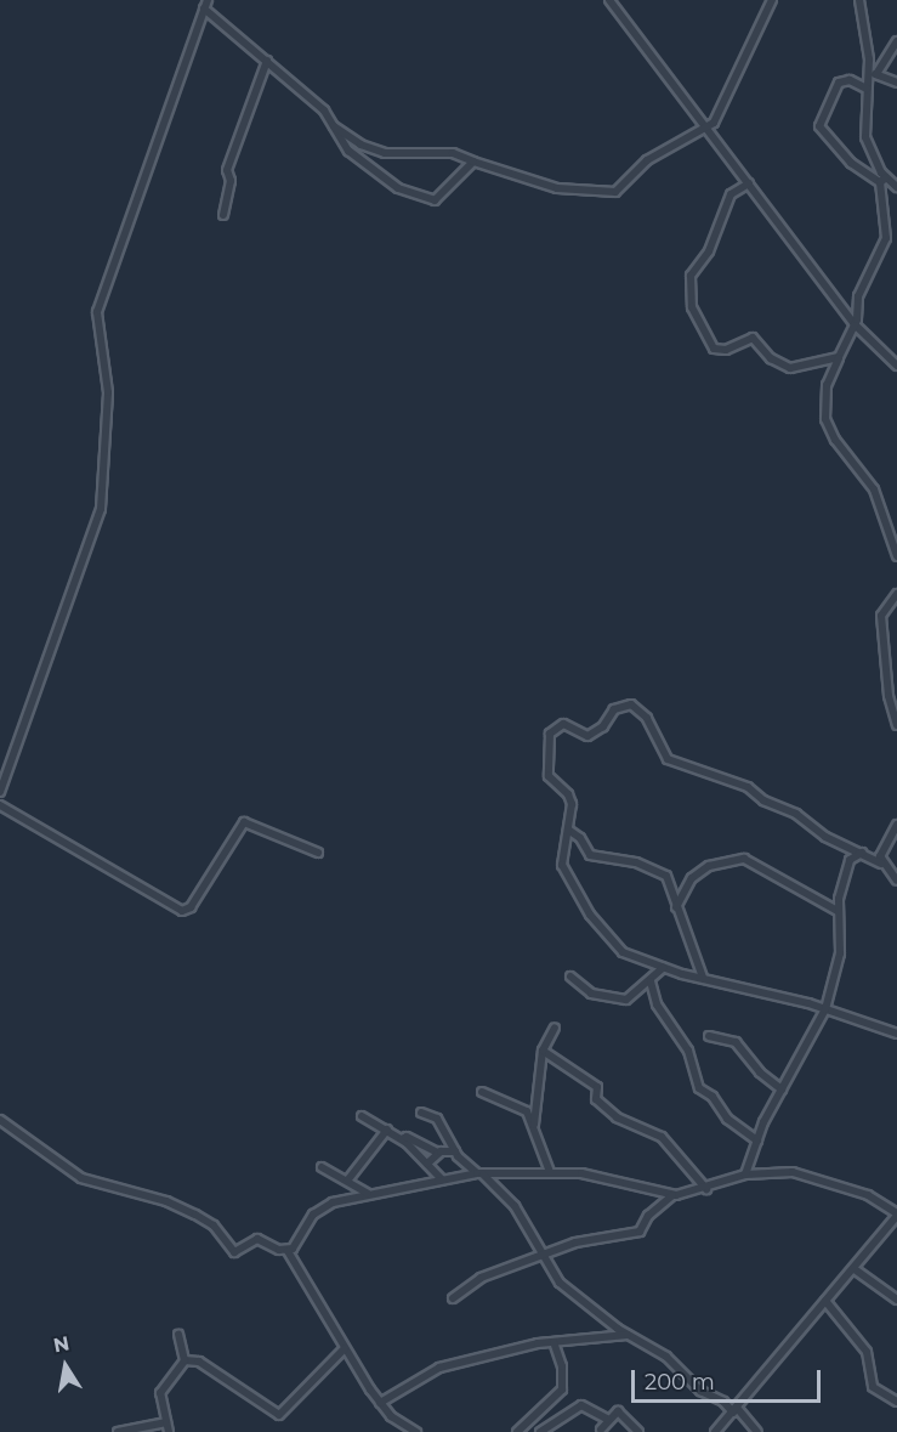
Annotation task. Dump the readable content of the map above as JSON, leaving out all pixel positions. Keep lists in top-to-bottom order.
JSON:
{
  "scale_bar": "200 m",
  "north": "top"
}
